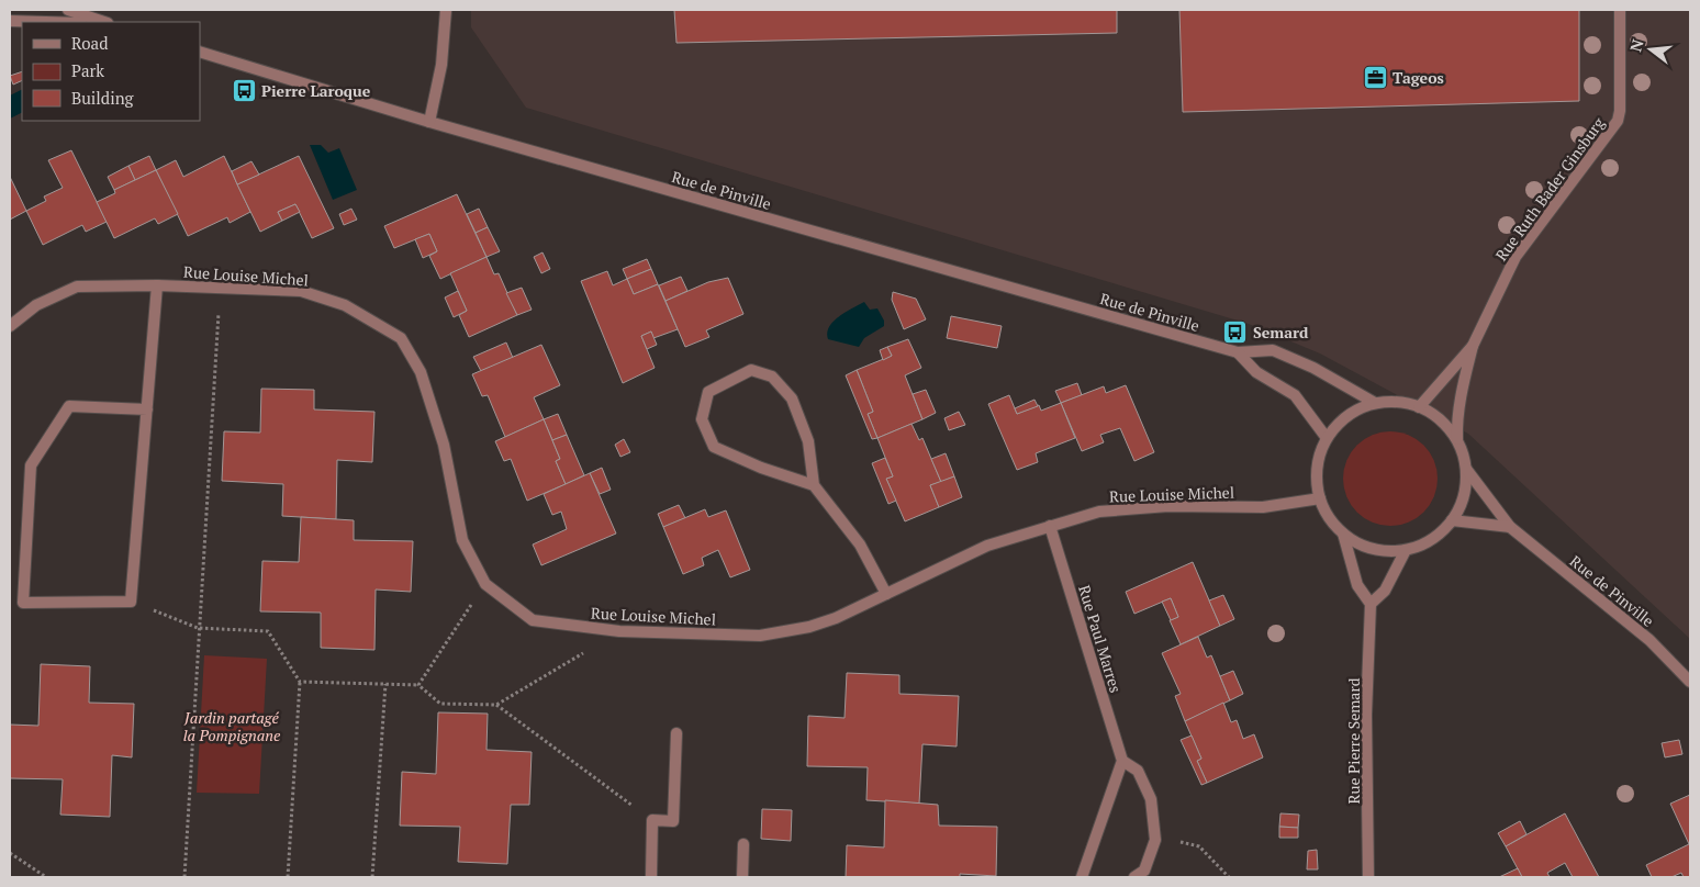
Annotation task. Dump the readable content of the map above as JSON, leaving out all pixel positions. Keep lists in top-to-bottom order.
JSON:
{
  "streets": {
    "street": [
      "Rue Ruth Bader Ginsburg",
      "Rue de Pinville",
      "Rue Louise Michel",
      "Rue Paul Marres",
      "Rue Pierre Semard"
    ]
  },
  "crossings": [
    ["Rue Ruth Bader Ginsburg", "Rue de Pinville"],
    ["Rue Ruth Bader Ginsburg", "Rue Louise Michel"],
    ["Rue de Pinville", "Rue Louise Michel"],
    ["Rue Louise Michel", "Rue Paul Marres"]
  ],
  "parks": ["Jardin partagé la Pompignane"],
  "places": {
    "office": ["Tageos"],
    "bus stop": ["Pierre Laroque", "Semard"]
  },
  "legend": ["Road", "Park", "Building"],
  "north": "left"
}
